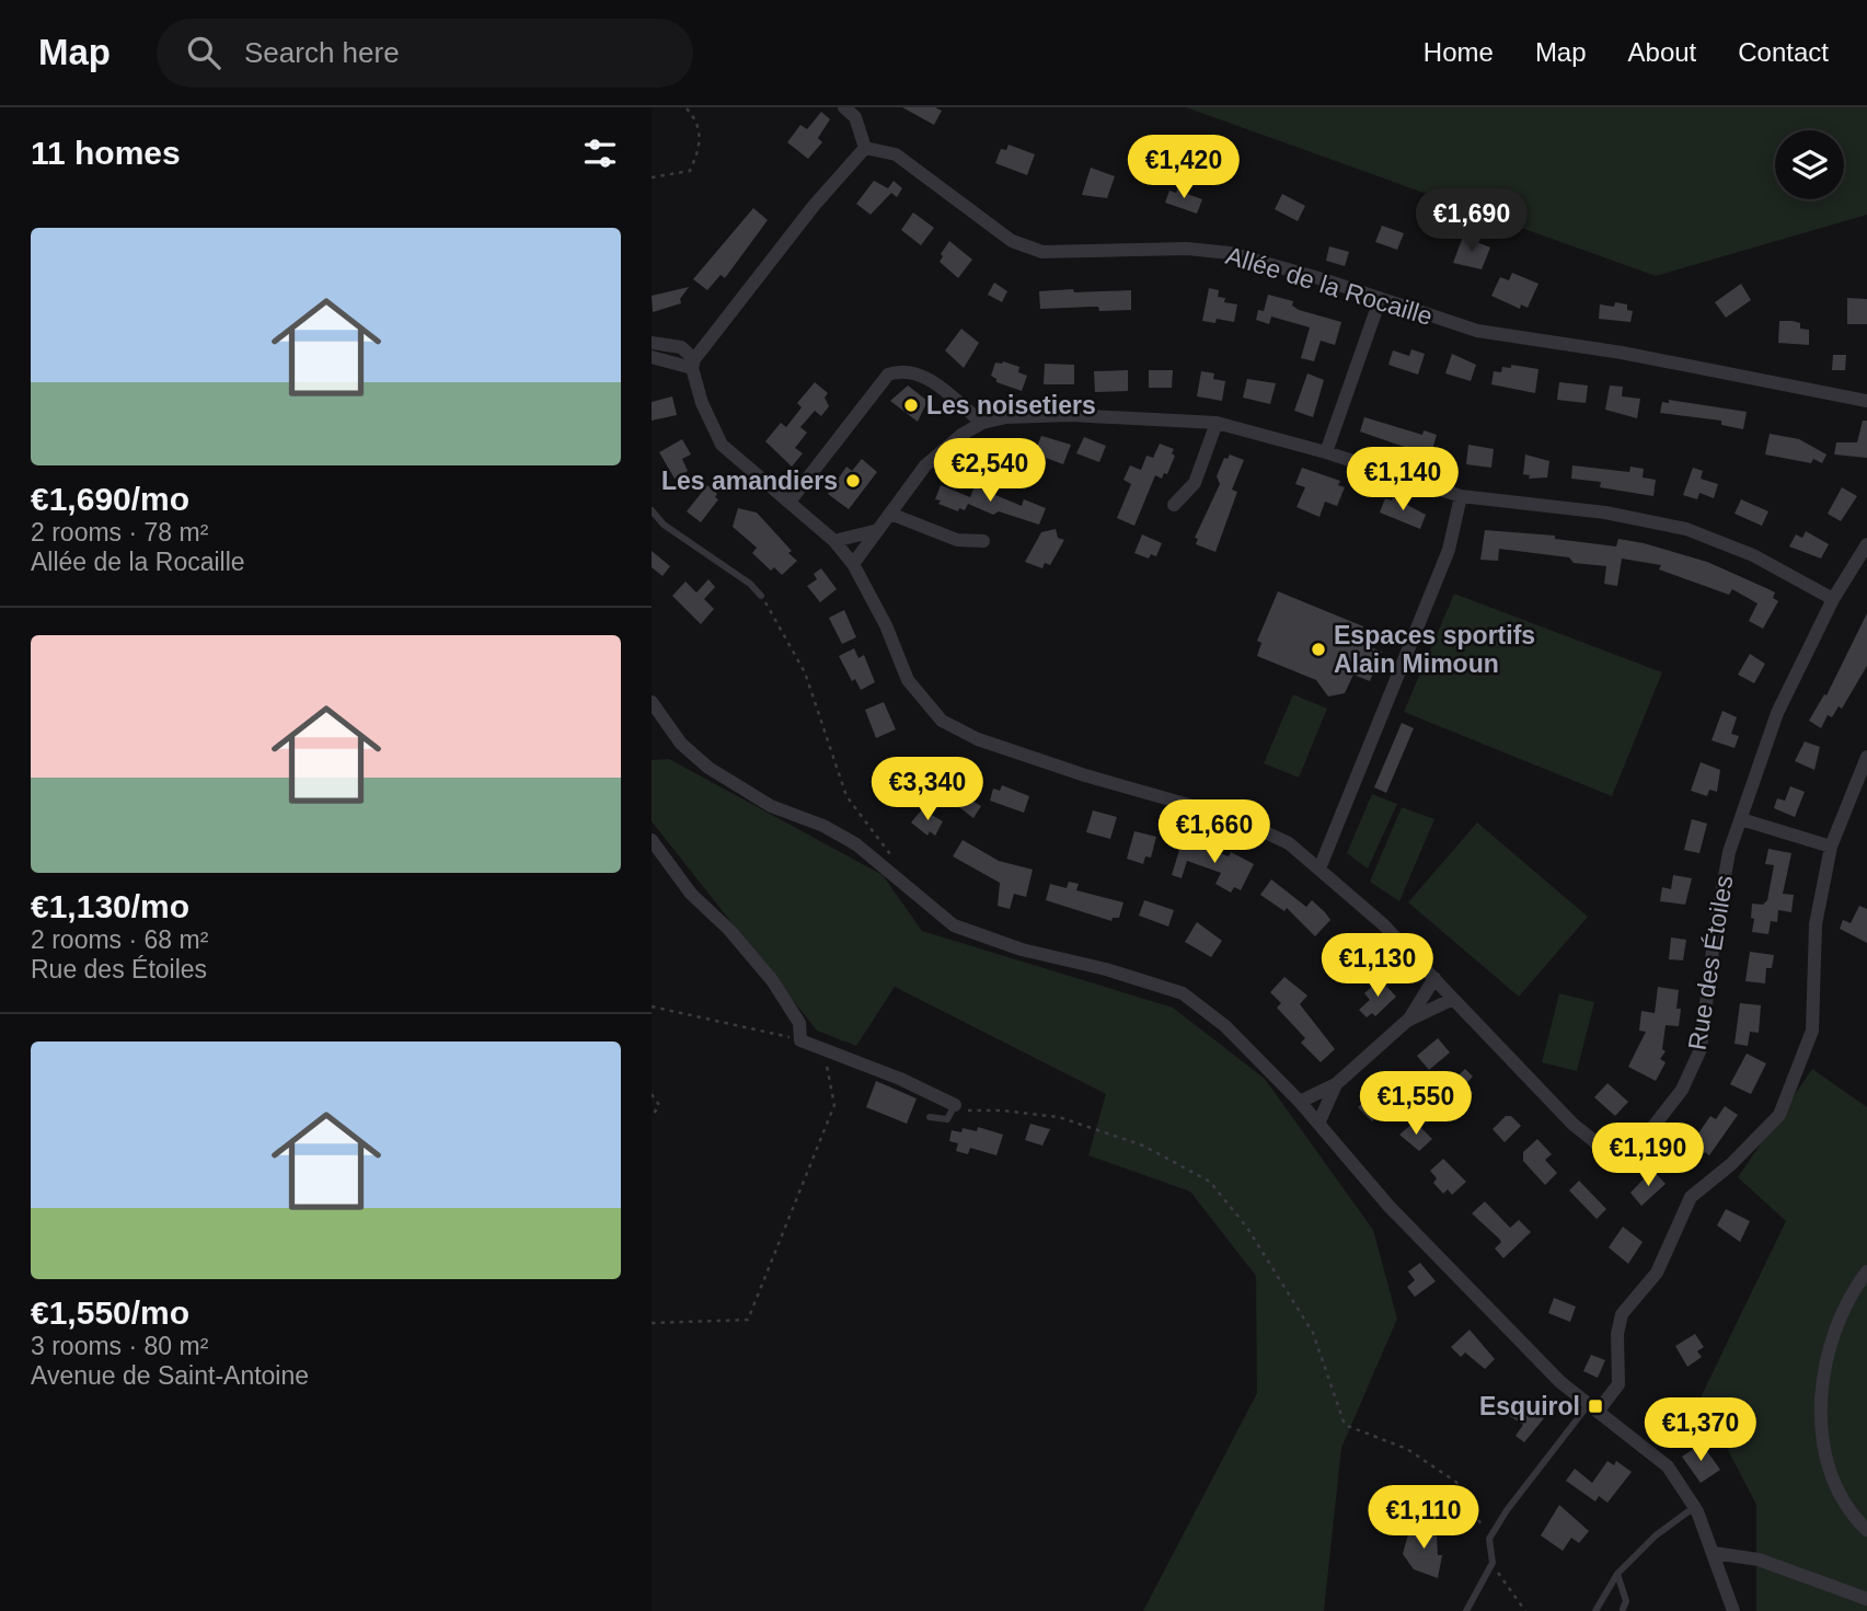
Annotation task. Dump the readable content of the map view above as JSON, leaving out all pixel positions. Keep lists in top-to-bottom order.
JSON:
{
  "streets": {
    "street": ["Allée de la Rocaille", "Rue des Étoiles"]
  },
  "places": {
    "other": ["Les noisetiers", "Les amandiers", "Espaces sportifs Alain Mimoun"],
    "transit": ["Esquirol"]
  },
  "page": {
    "header": "Map",
    "search": "Search here",
    "nav": [
      "Home",
      "Map",
      "About",
      "Contact"
    ],
    "heading": "11 homes",
    "price": [
      "€1,420",
      "€1,690",
      "€2,540",
      "€1,140",
      "€3,340",
      "€1,660",
      "€1,130",
      "€1,550",
      "€1,190",
      "€1,370",
      "€1,110"
    ],
    "list": [
      {
        "name": "€1,690/mo",
        "note": "2 rooms · 78 m² · Allée de la Rocaille"
      },
      {
        "name": "€1,130/mo",
        "note": "2 rooms · 68 m² · Rue des Étoiles"
      },
      {
        "name": "€1,550/mo",
        "note": "3 rooms · 80 m² · Avenue de Saint-Antoine"
      }
    ]
  }
}
